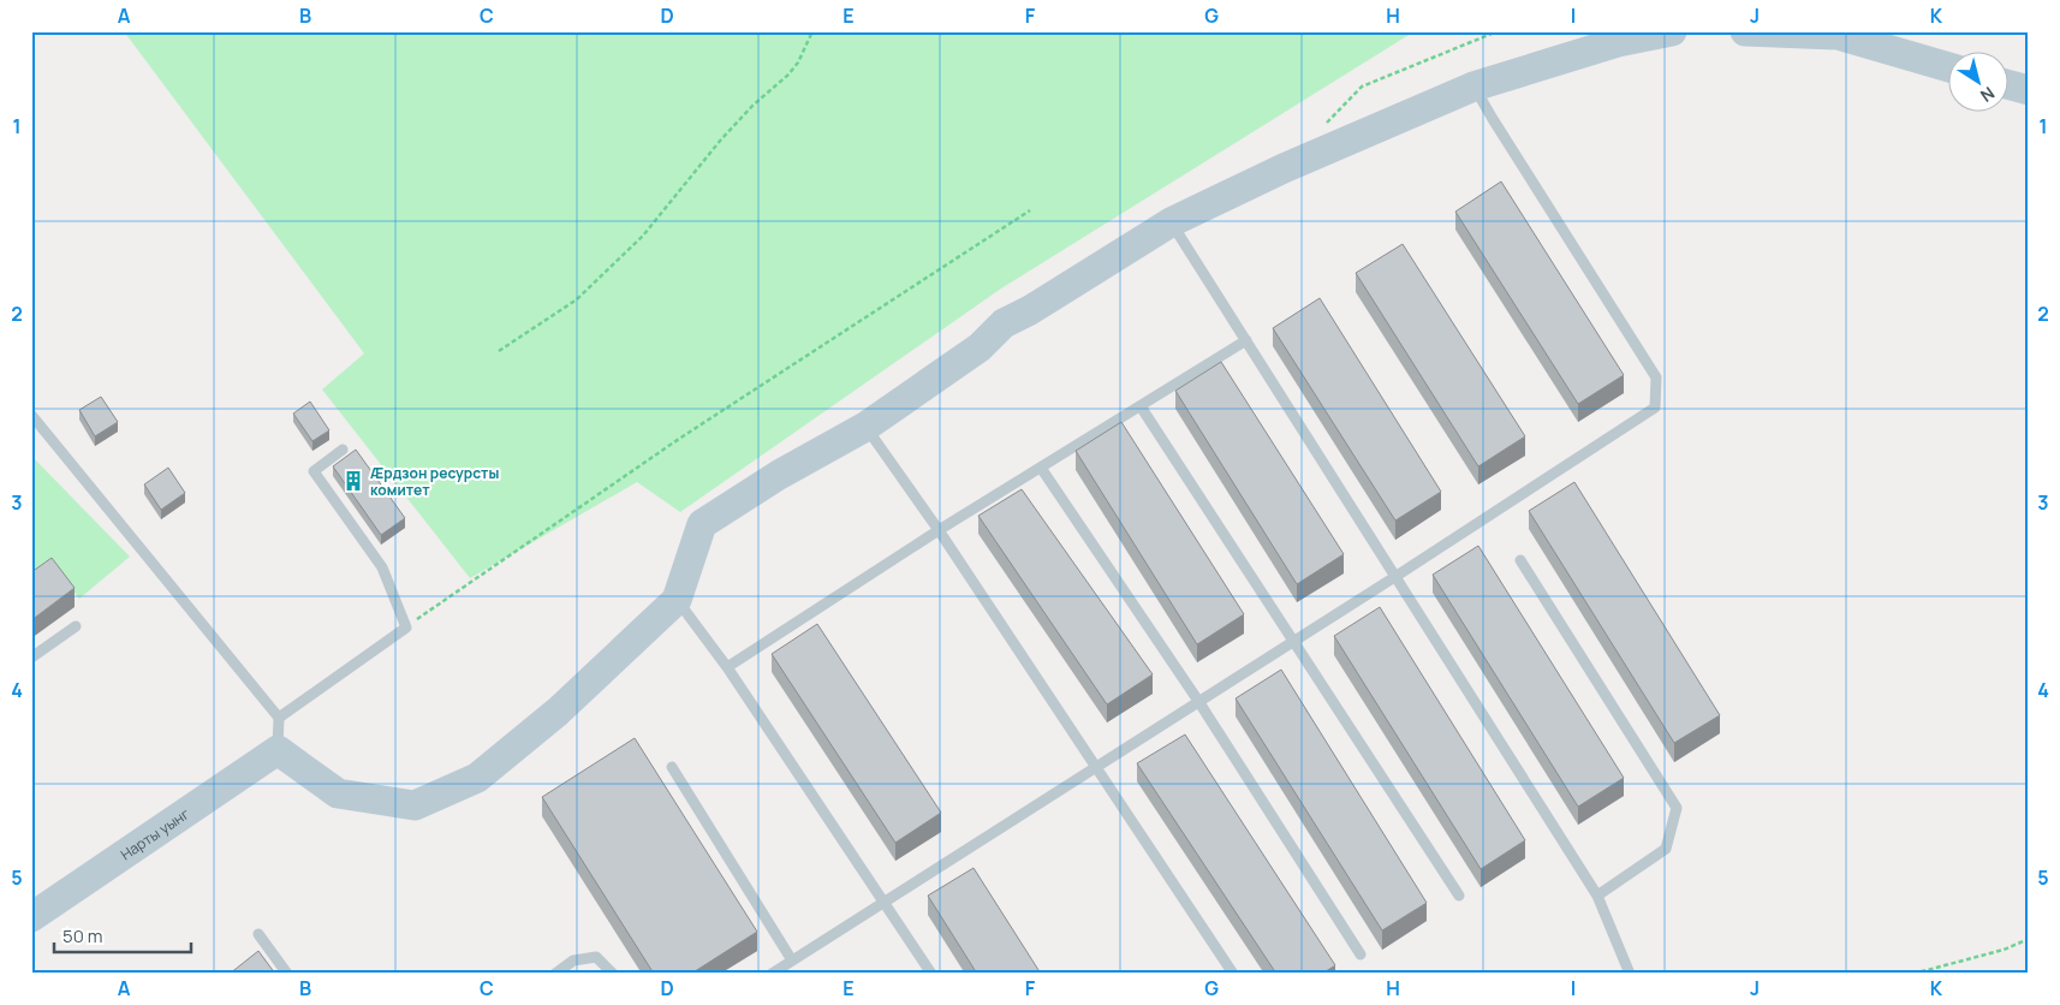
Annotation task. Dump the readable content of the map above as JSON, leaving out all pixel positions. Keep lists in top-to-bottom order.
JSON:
{
  "streets": {
    "street": ["Нарты уынг"]
  },
  "places": {
    "building": ["Æрдзон ресурсты комитет"]
  },
  "scale_bar": "50 m",
  "north": "bottom right",
  "grid": {
    "columns": [
      "A",
      "B",
      "C",
      "D",
      "E",
      "F",
      "G",
      "H",
      "I",
      "J",
      "K"
    ],
    "rows": [
      "1",
      "2",
      "3",
      "4",
      "5"
    ]
  }
}
